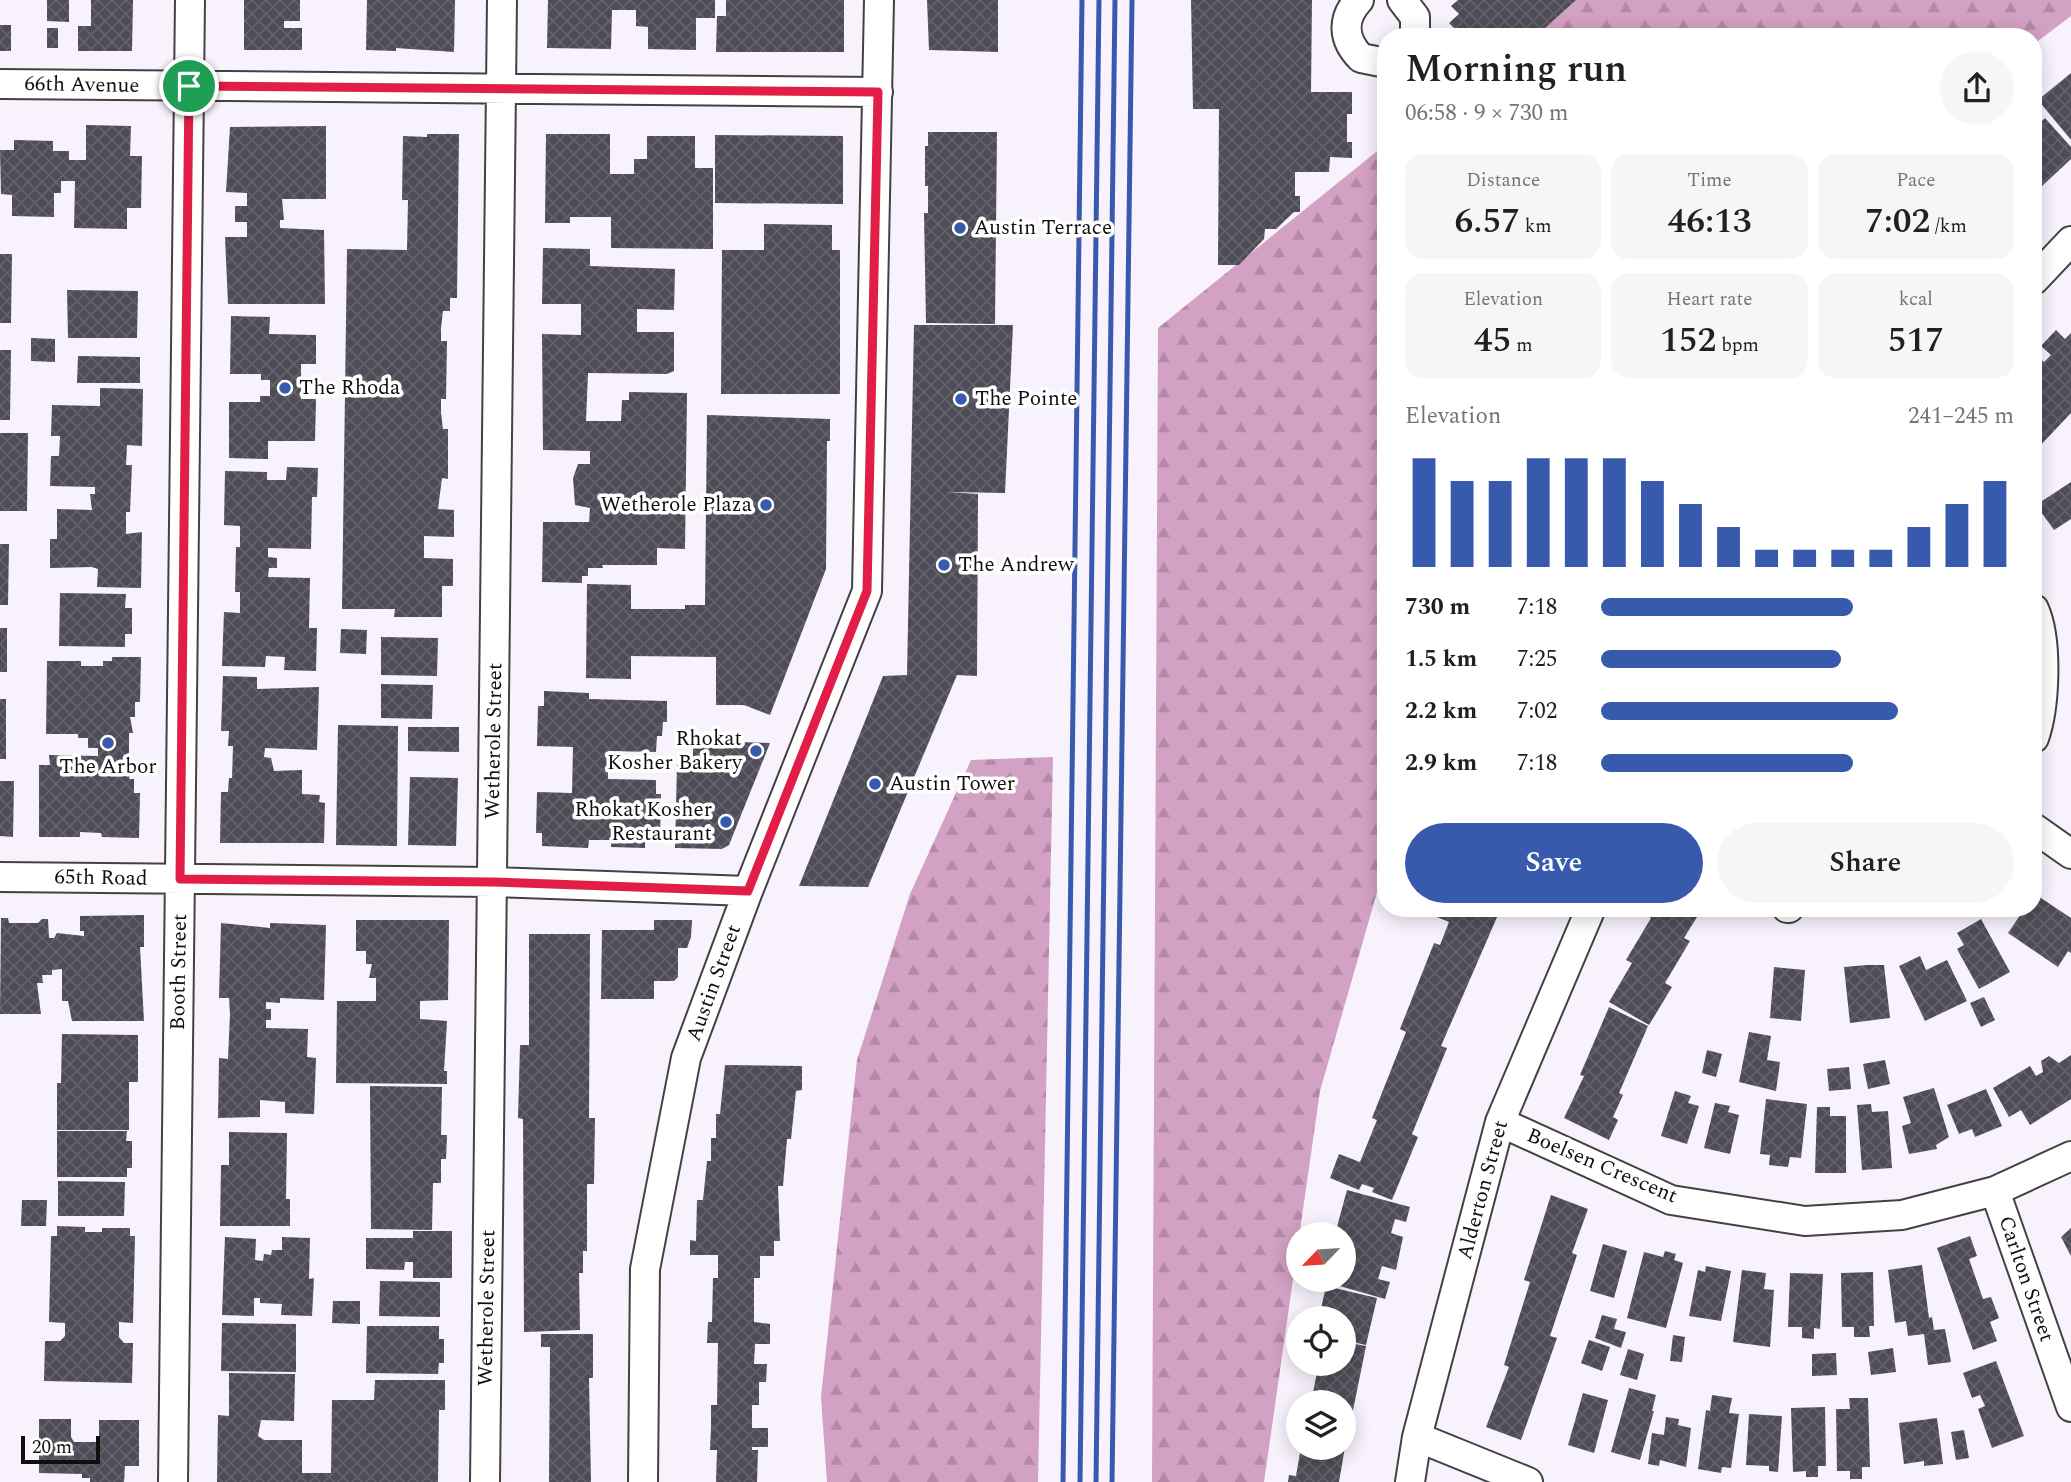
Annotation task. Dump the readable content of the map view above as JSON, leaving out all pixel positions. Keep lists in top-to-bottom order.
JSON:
{
  "streets": {
    "street": [
      "66th Avenue",
      "Wetherole Street",
      "65th Road",
      "Booth Street",
      "Austin Street",
      "Boelsen Crescent",
      "Alderton Street",
      "Carlton Street"
    ]
  },
  "crossings": [
    ["66th Avenue", "Wetherole Street"],
    ["66th Avenue", "Booth Street"],
    ["66th Avenue", "Austin Street"],
    ["Wetherole Street", "65th Road"],
    ["65th Road", "Booth Street"],
    ["65th Road", "Austin Street"],
    ["Boelsen Crescent", "Alderton Street"],
    ["Boelsen Crescent", "Carlton Street"]
  ],
  "places": [
    "Austin Terrace",
    "The Rhoda",
    "The Pointe",
    "Wetherole Plaza",
    "The Andrew",
    "The Arbor",
    "Rhokat Kosher Bakery",
    "Austin Tower",
    "Rhokat Kosher Restaurant"
  ],
  "scale_bar": "20 m",
  "north": "bottom left",
  "page": {
    "heading": ["Morning run", "06:58 · 9 × 730 m"],
    "stats": [
      ["Distance", "6.57 km"],
      ["Time", "46:13"],
      ["Pace", "7:02 /km"],
      ["Elevation", "45 m"],
      ["Heart rate", "152 bpm"],
      ["kcal", "517"]
    ],
    "chart": ["Elevation", "241–245 m"],
    "list": [
      {
        "name": "730 m",
        "note": "7:18"
      },
      {
        "name": "1.5 km",
        "note": "7:25"
      },
      {
        "name": "2.2 km",
        "note": "7:02"
      },
      {
        "name": "2.9 km",
        "note": "7:18"
      }
    ],
    "buttons": ["Save", "Share"],
    "scale": "20 m"
  }
}
